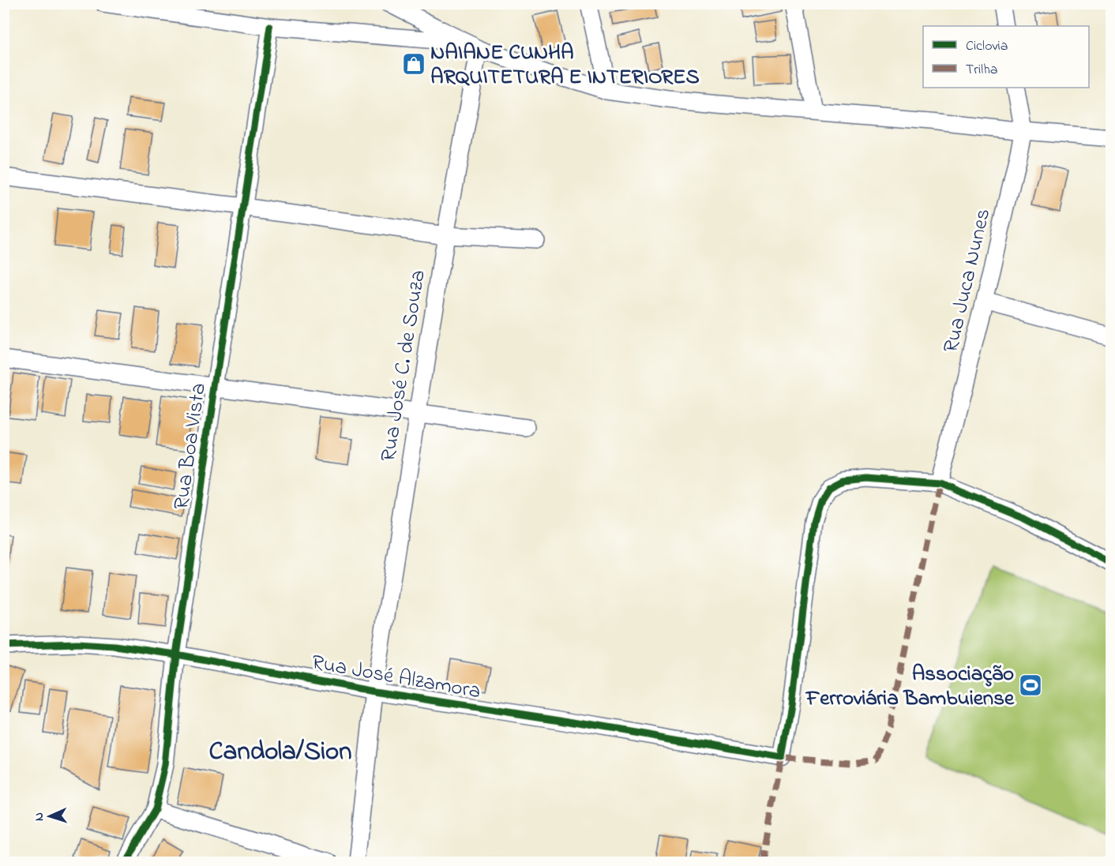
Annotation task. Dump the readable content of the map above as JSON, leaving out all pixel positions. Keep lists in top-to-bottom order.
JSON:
{
  "streets": {
    "street": [
      "Rua Juca Nunes",
      "Rua José C. de Souza",
      "Rua Boa Vista",
      "Rua José Alzamora"
    ]
  },
  "crossings": [
    ["Rua Juca Nunes", "Rua José Alzamora"],
    ["Rua José C. de Souza", "Rua José Alzamora"],
    ["Rua Boa Vista", "Rua José Alzamora"]
  ],
  "districts": ["Candola/Sion"],
  "places": {
    "shop": ["NAIANE CUNHA ARQUITETURA E INTERIORES"],
    "sports": ["Associação Ferroviária Bambuiense"]
  },
  "legend": ["Ciclovia", "Trilha"],
  "north": "left"
}
